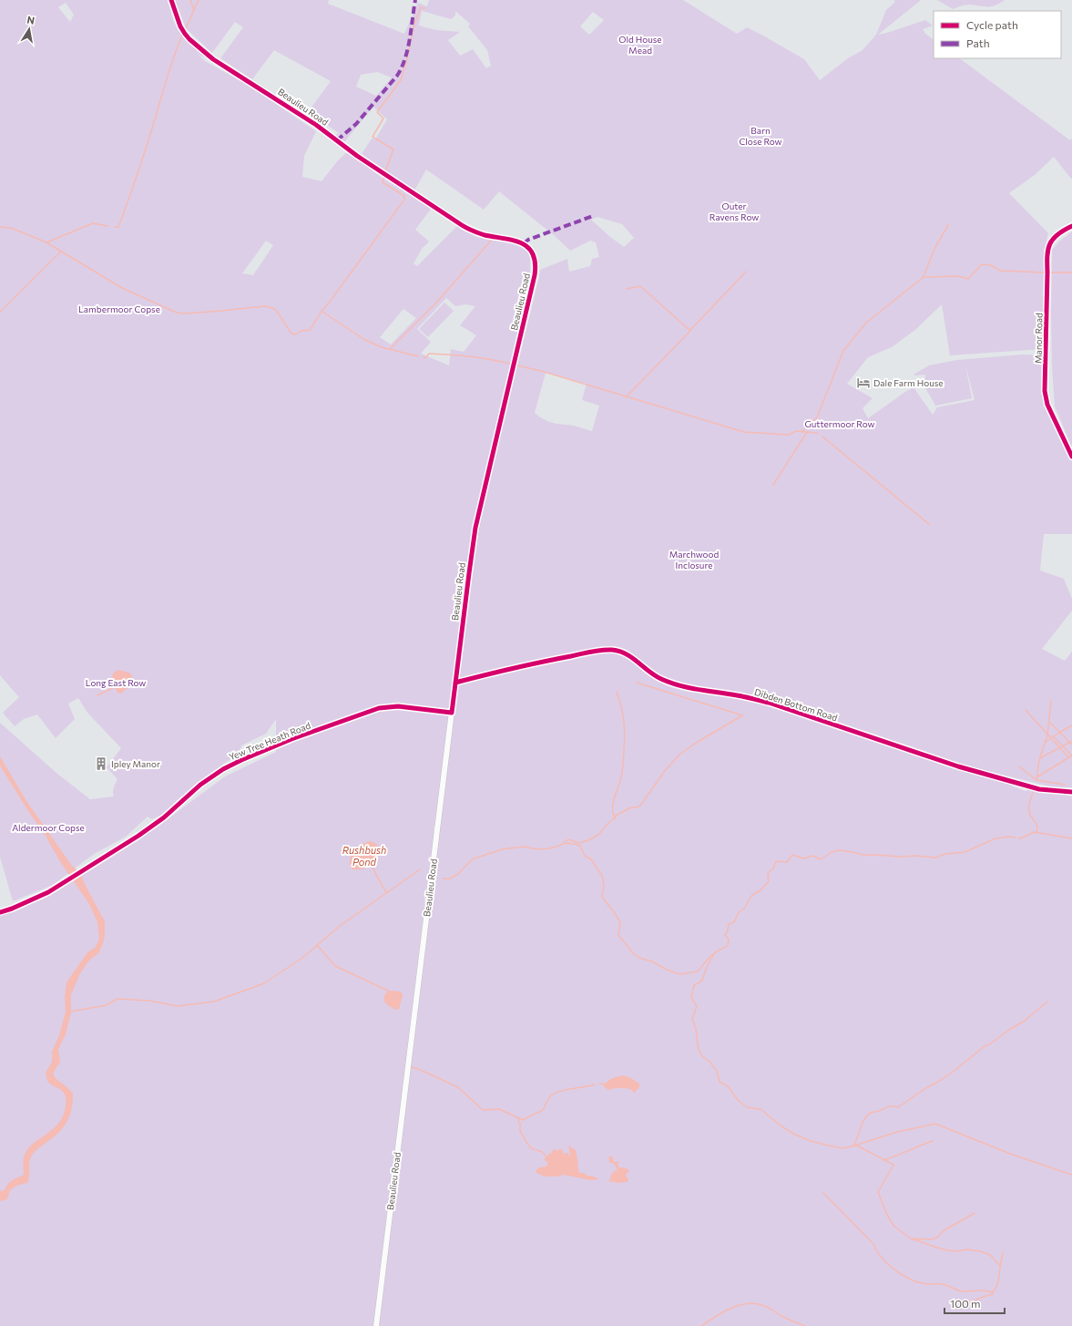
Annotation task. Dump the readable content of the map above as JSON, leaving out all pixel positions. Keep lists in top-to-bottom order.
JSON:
{
  "streets": {
    "street": [
      "Beaulieu Road",
      "Manor Road",
      "Dibden Bottom Road",
      "Yew Tree Heath Road"
    ]
  },
  "crossings": [
    ["Beaulieu Road", "Dibden Bottom Road"],
    ["Beaulieu Road", "Yew Tree Heath Road"]
  ],
  "water": ["Rushbush Pond"],
  "parks": [
    "Old House Mead",
    "Barn Close Row",
    "Outer Ravens Row",
    "Lambermoor Copse",
    "Guttermoor Row",
    "Marchwood Inclosure",
    "Long East Row",
    "Aldermoor Copse"
  ],
  "places": {
    "hotel": ["Dale Farm House"],
    "building": ["Ipley Manor"]
  },
  "legend": ["Cycle path", "Path"],
  "scale_bar": "100 m",
  "north": "top"
}
